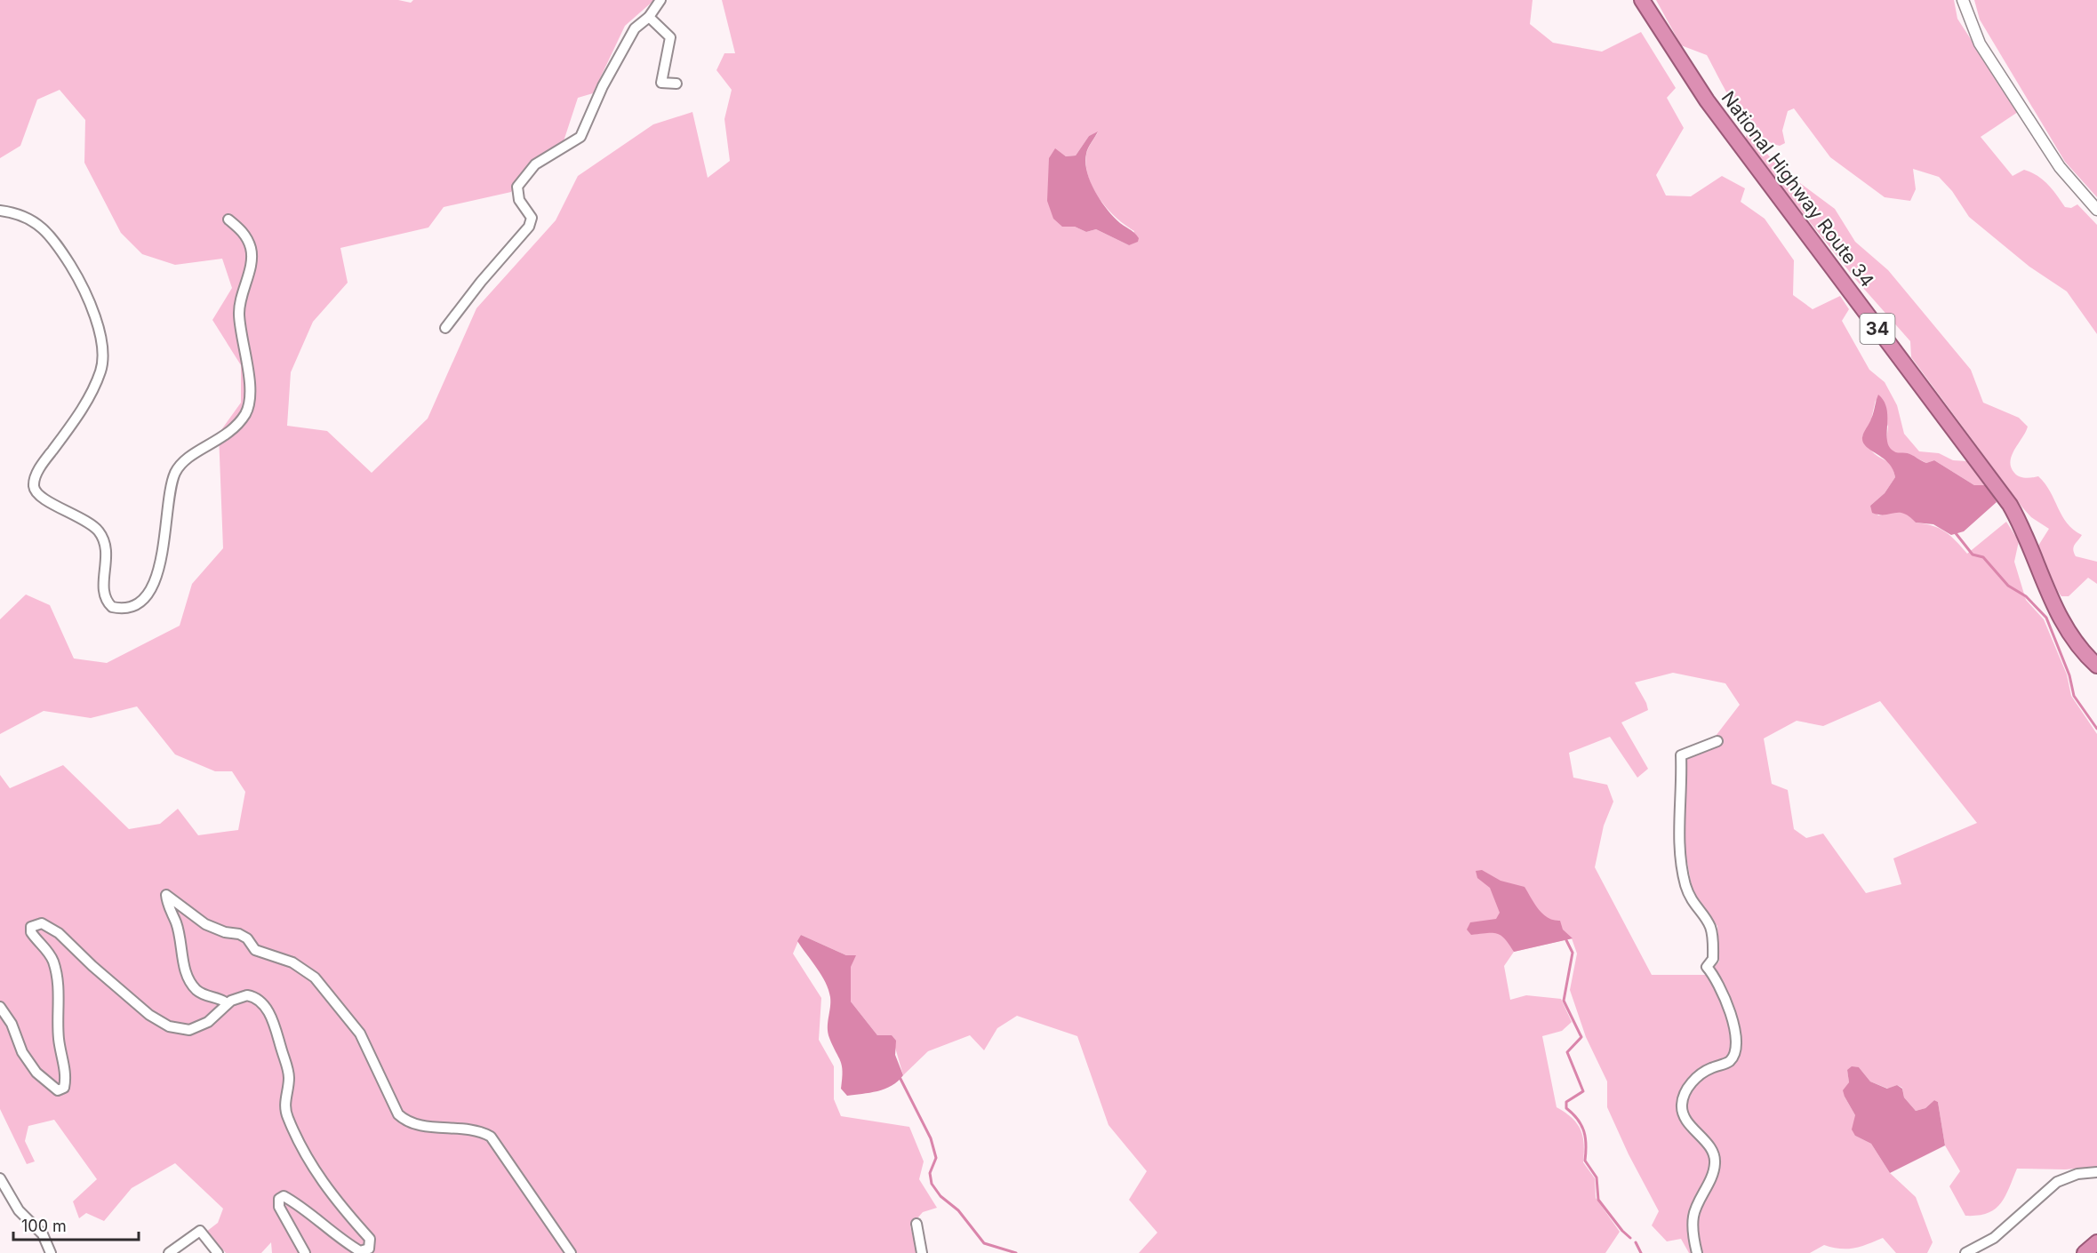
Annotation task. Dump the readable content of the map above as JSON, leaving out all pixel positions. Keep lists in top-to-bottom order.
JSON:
{
  "streets": {
    "highway": ["National Highway Route 34", "34"]
  },
  "scale_bar": "100 m"
}
